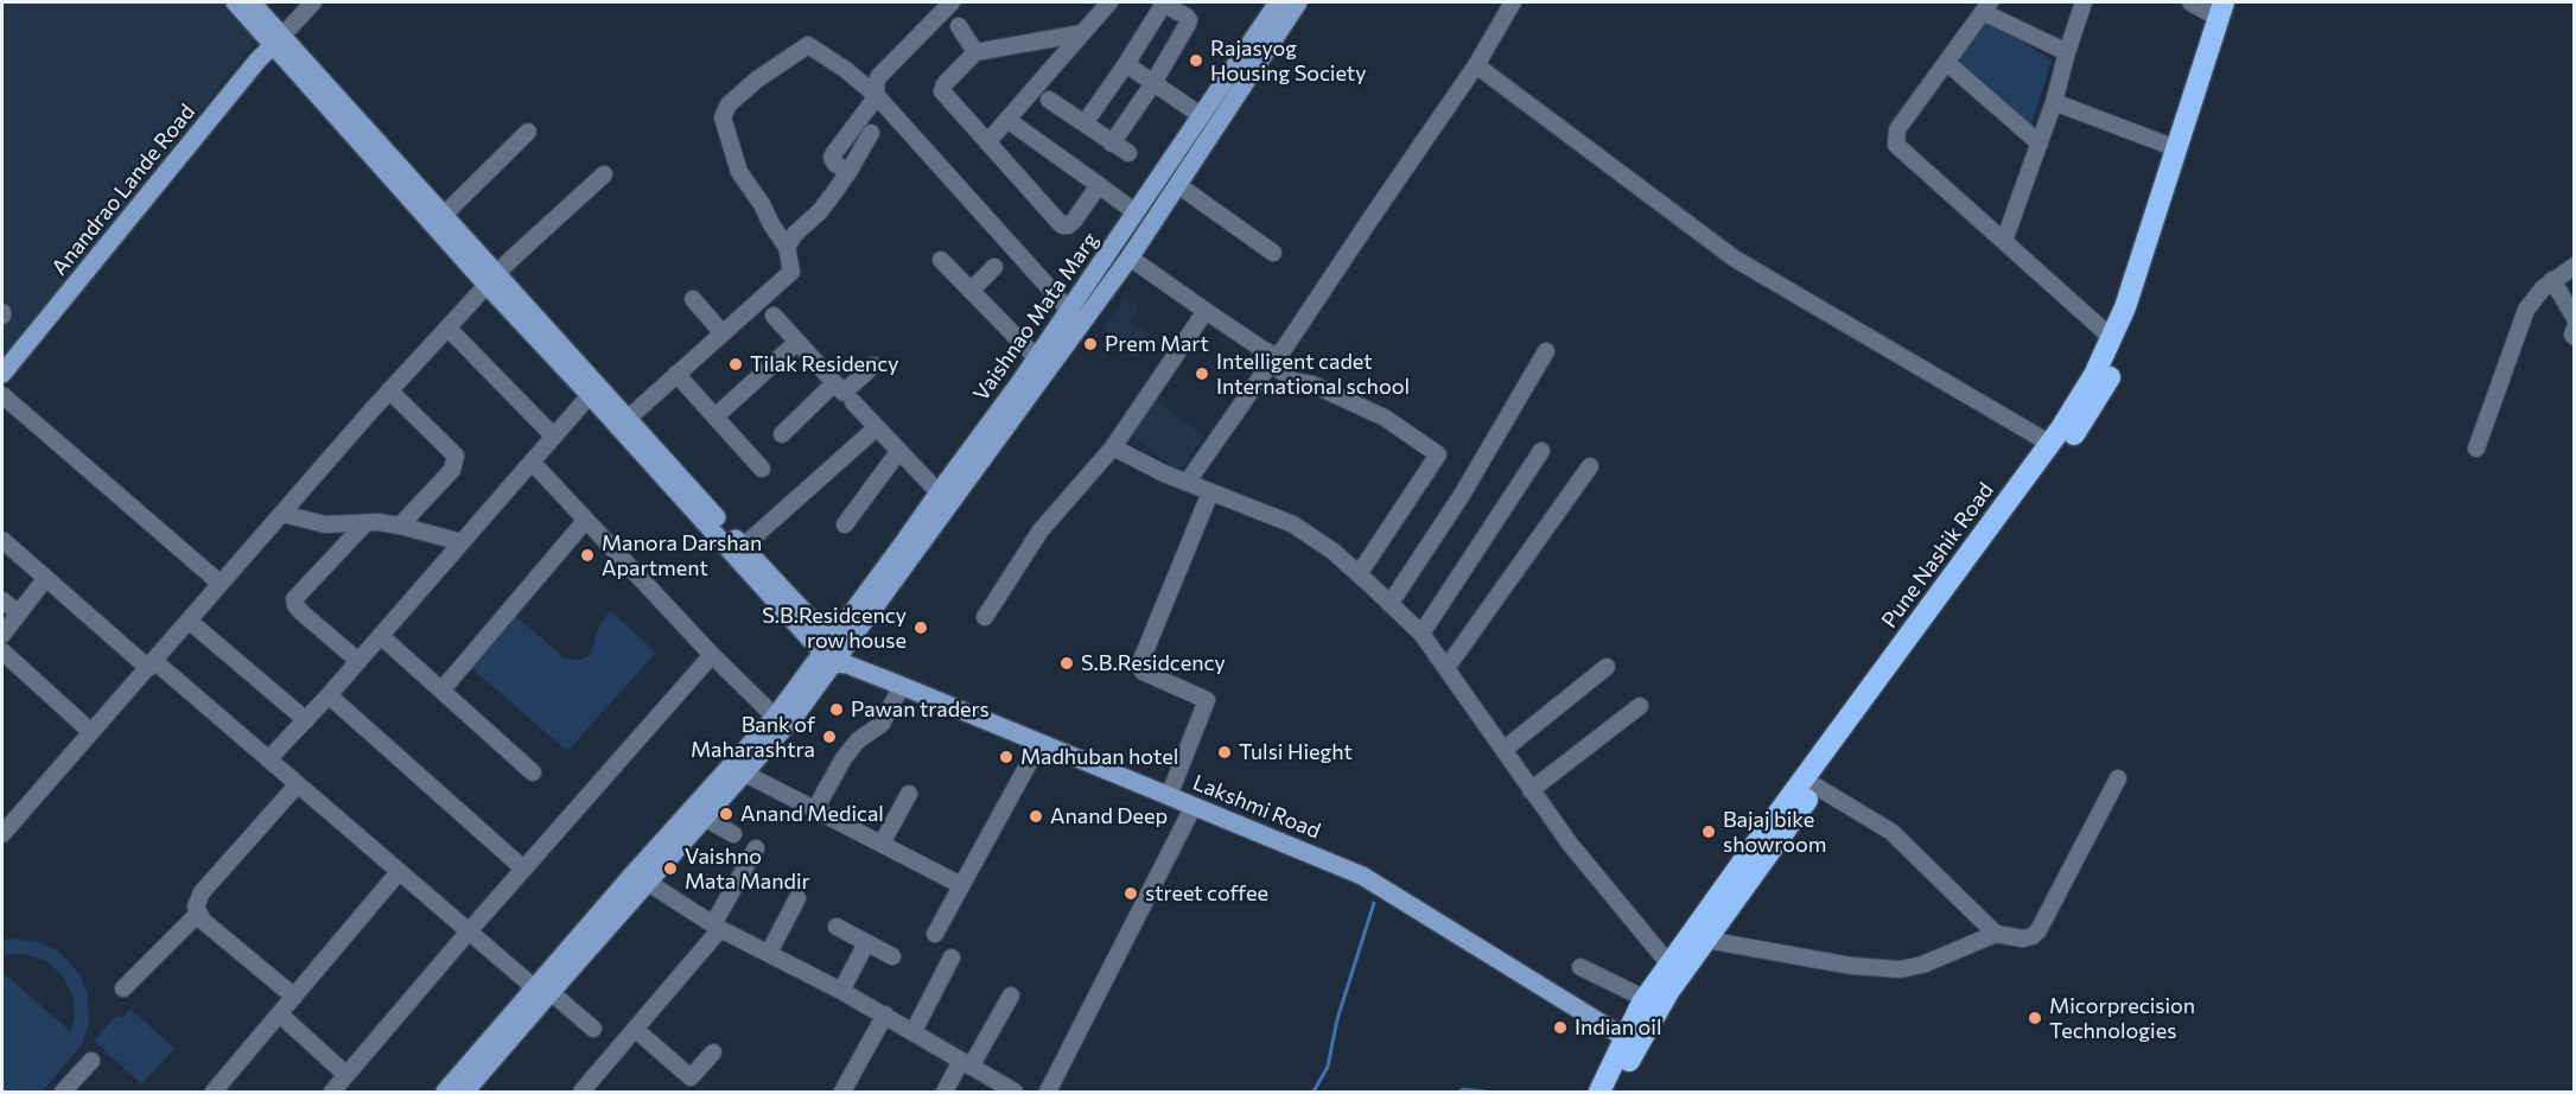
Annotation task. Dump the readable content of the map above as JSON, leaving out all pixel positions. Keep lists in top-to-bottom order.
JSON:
{
  "streets": {
    "highway": ["Pune Nashik Road"],
    "main road": ["Anandrao Lande Road", "Vaishnao Mata Marg", "Lakshmi Road"]
  },
  "crossings": [
    ["Vaishnao Mata Marg", "Lakshmi Road"],
    ["Pune Nashik Road", "Lakshmi Road"]
  ],
  "places": [
    "Rajasyog Housing Society",
    "Prem Mart",
    "Tilak Residency",
    "Intelligent cadet International school",
    "Manora Darshan Apartment",
    "S.B.Residcency row house",
    "S.B.Residcency",
    "Pawan traders",
    "Bank of Maharashtra",
    "Tulsi Hieght",
    "Madhuban hotel",
    "Anand Medical",
    "Anand Deep",
    "Bajaj bike showroom",
    "Vaishno Mata Mandir",
    "street coffee",
    "Micorprecision Technologies",
    "Indian oil"
  ]
}
